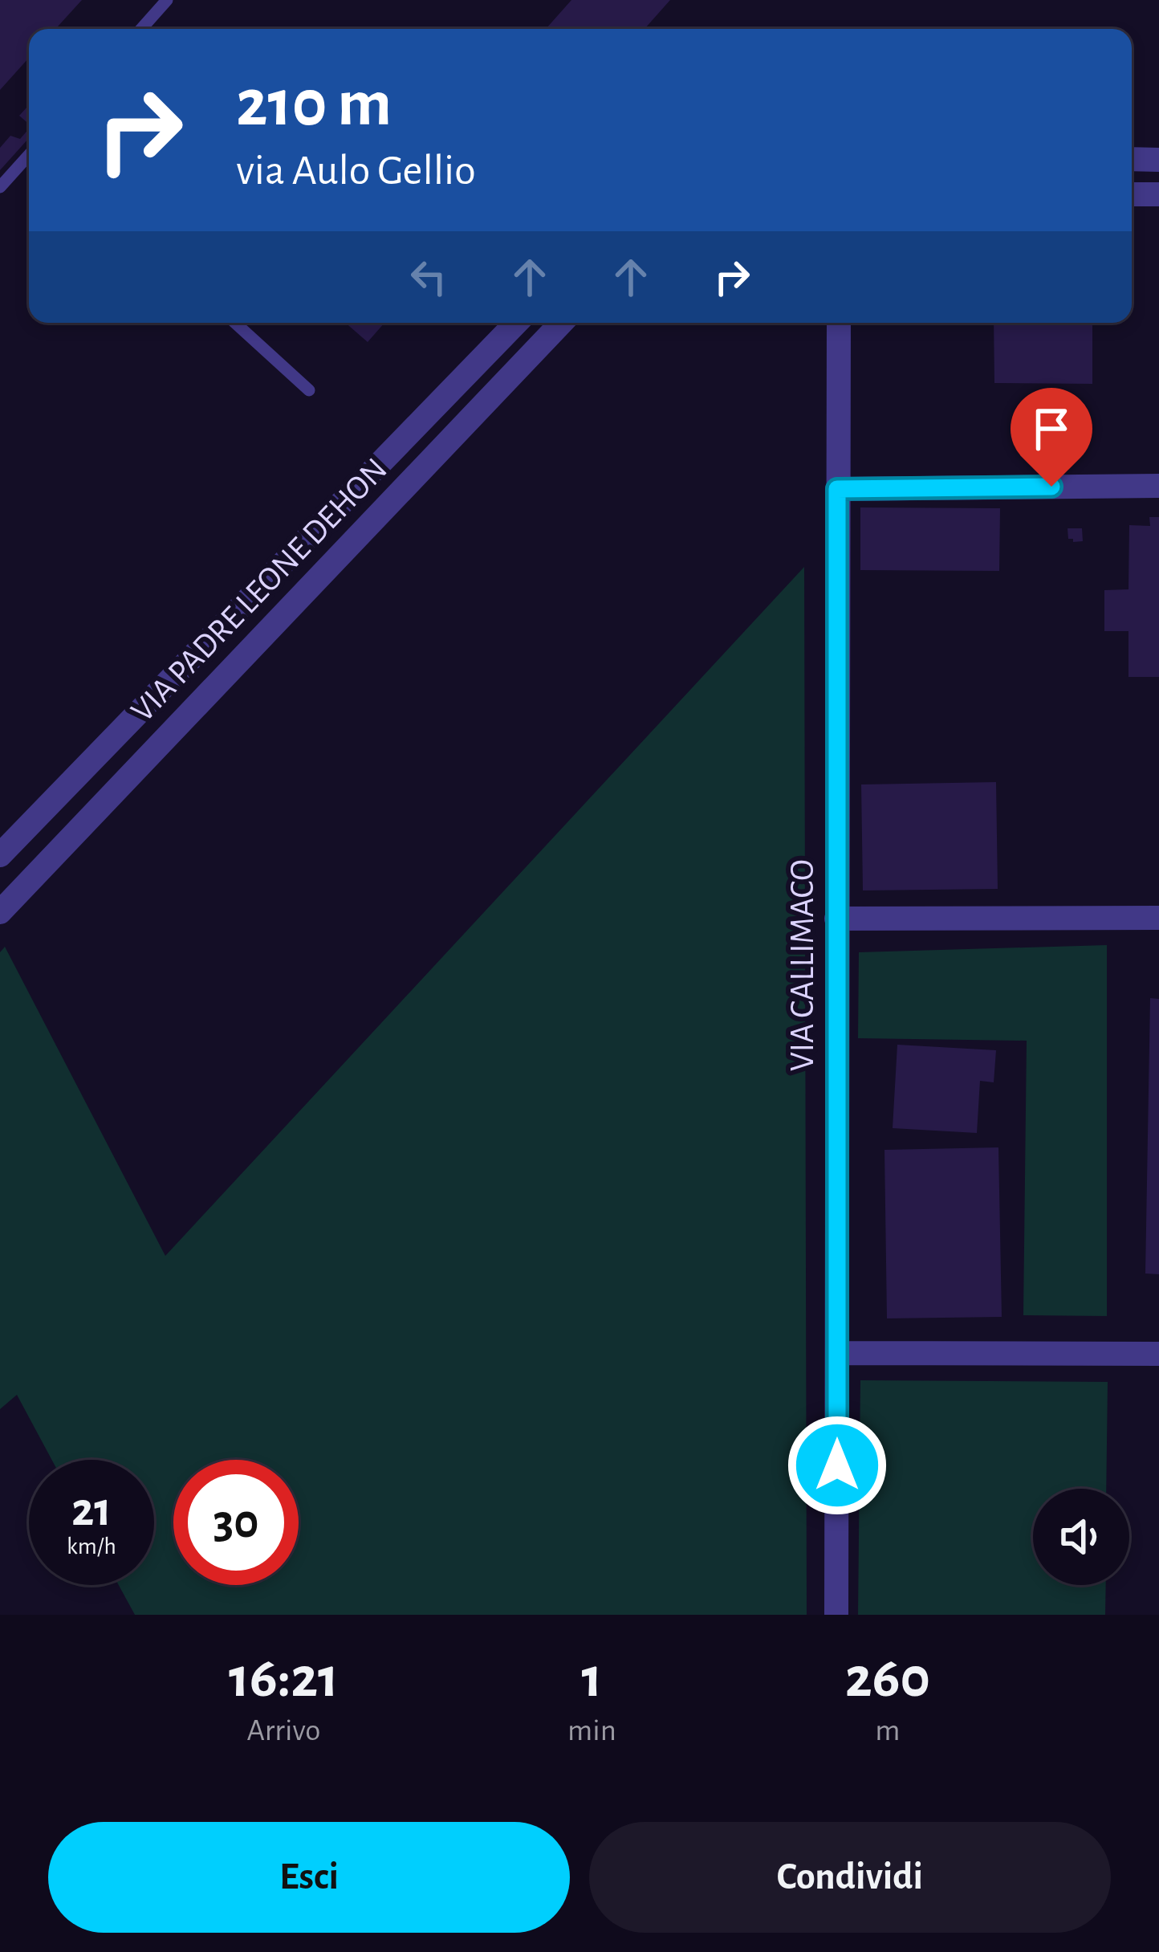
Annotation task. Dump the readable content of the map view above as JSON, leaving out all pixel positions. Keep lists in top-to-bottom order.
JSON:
{
  "streets": {
    "street": ["VIA PADRE LEONE DEHON", "VIA CALLIMACO"]
  },
  "page": {
    "turn": ["210 m", "via Aulo Gellio"],
    "speed": "21 km/h",
    "limit": "30",
    "eta": [
      "16:21",
      "Arrivo",
      "1",
      "min",
      "260",
      "m"
    ],
    "buttons": ["Esci", "Condividi"]
  }
}
